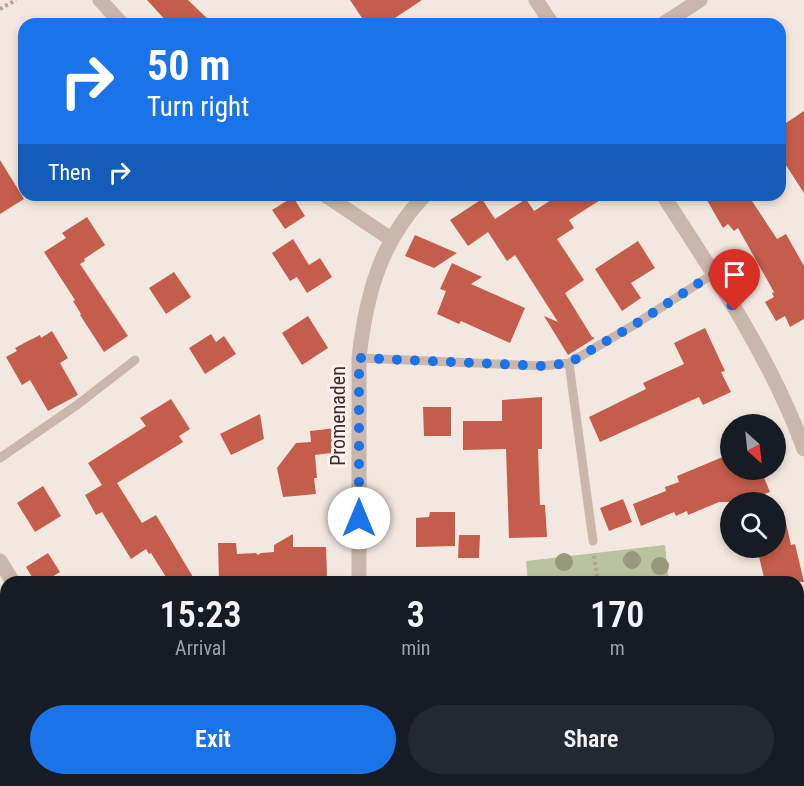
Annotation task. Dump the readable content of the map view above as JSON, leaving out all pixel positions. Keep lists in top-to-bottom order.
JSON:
{
  "streets": {
    "street": ["Promenaden"]
  },
  "north": "bottom right",
  "page": {
    "turn": ["50 m", "Turn right"],
    "then": "Then",
    "eta": [
      "15:23",
      "Arrival",
      "3",
      "min",
      "170",
      "m"
    ],
    "buttons": ["Exit", "Share"]
  }
}
